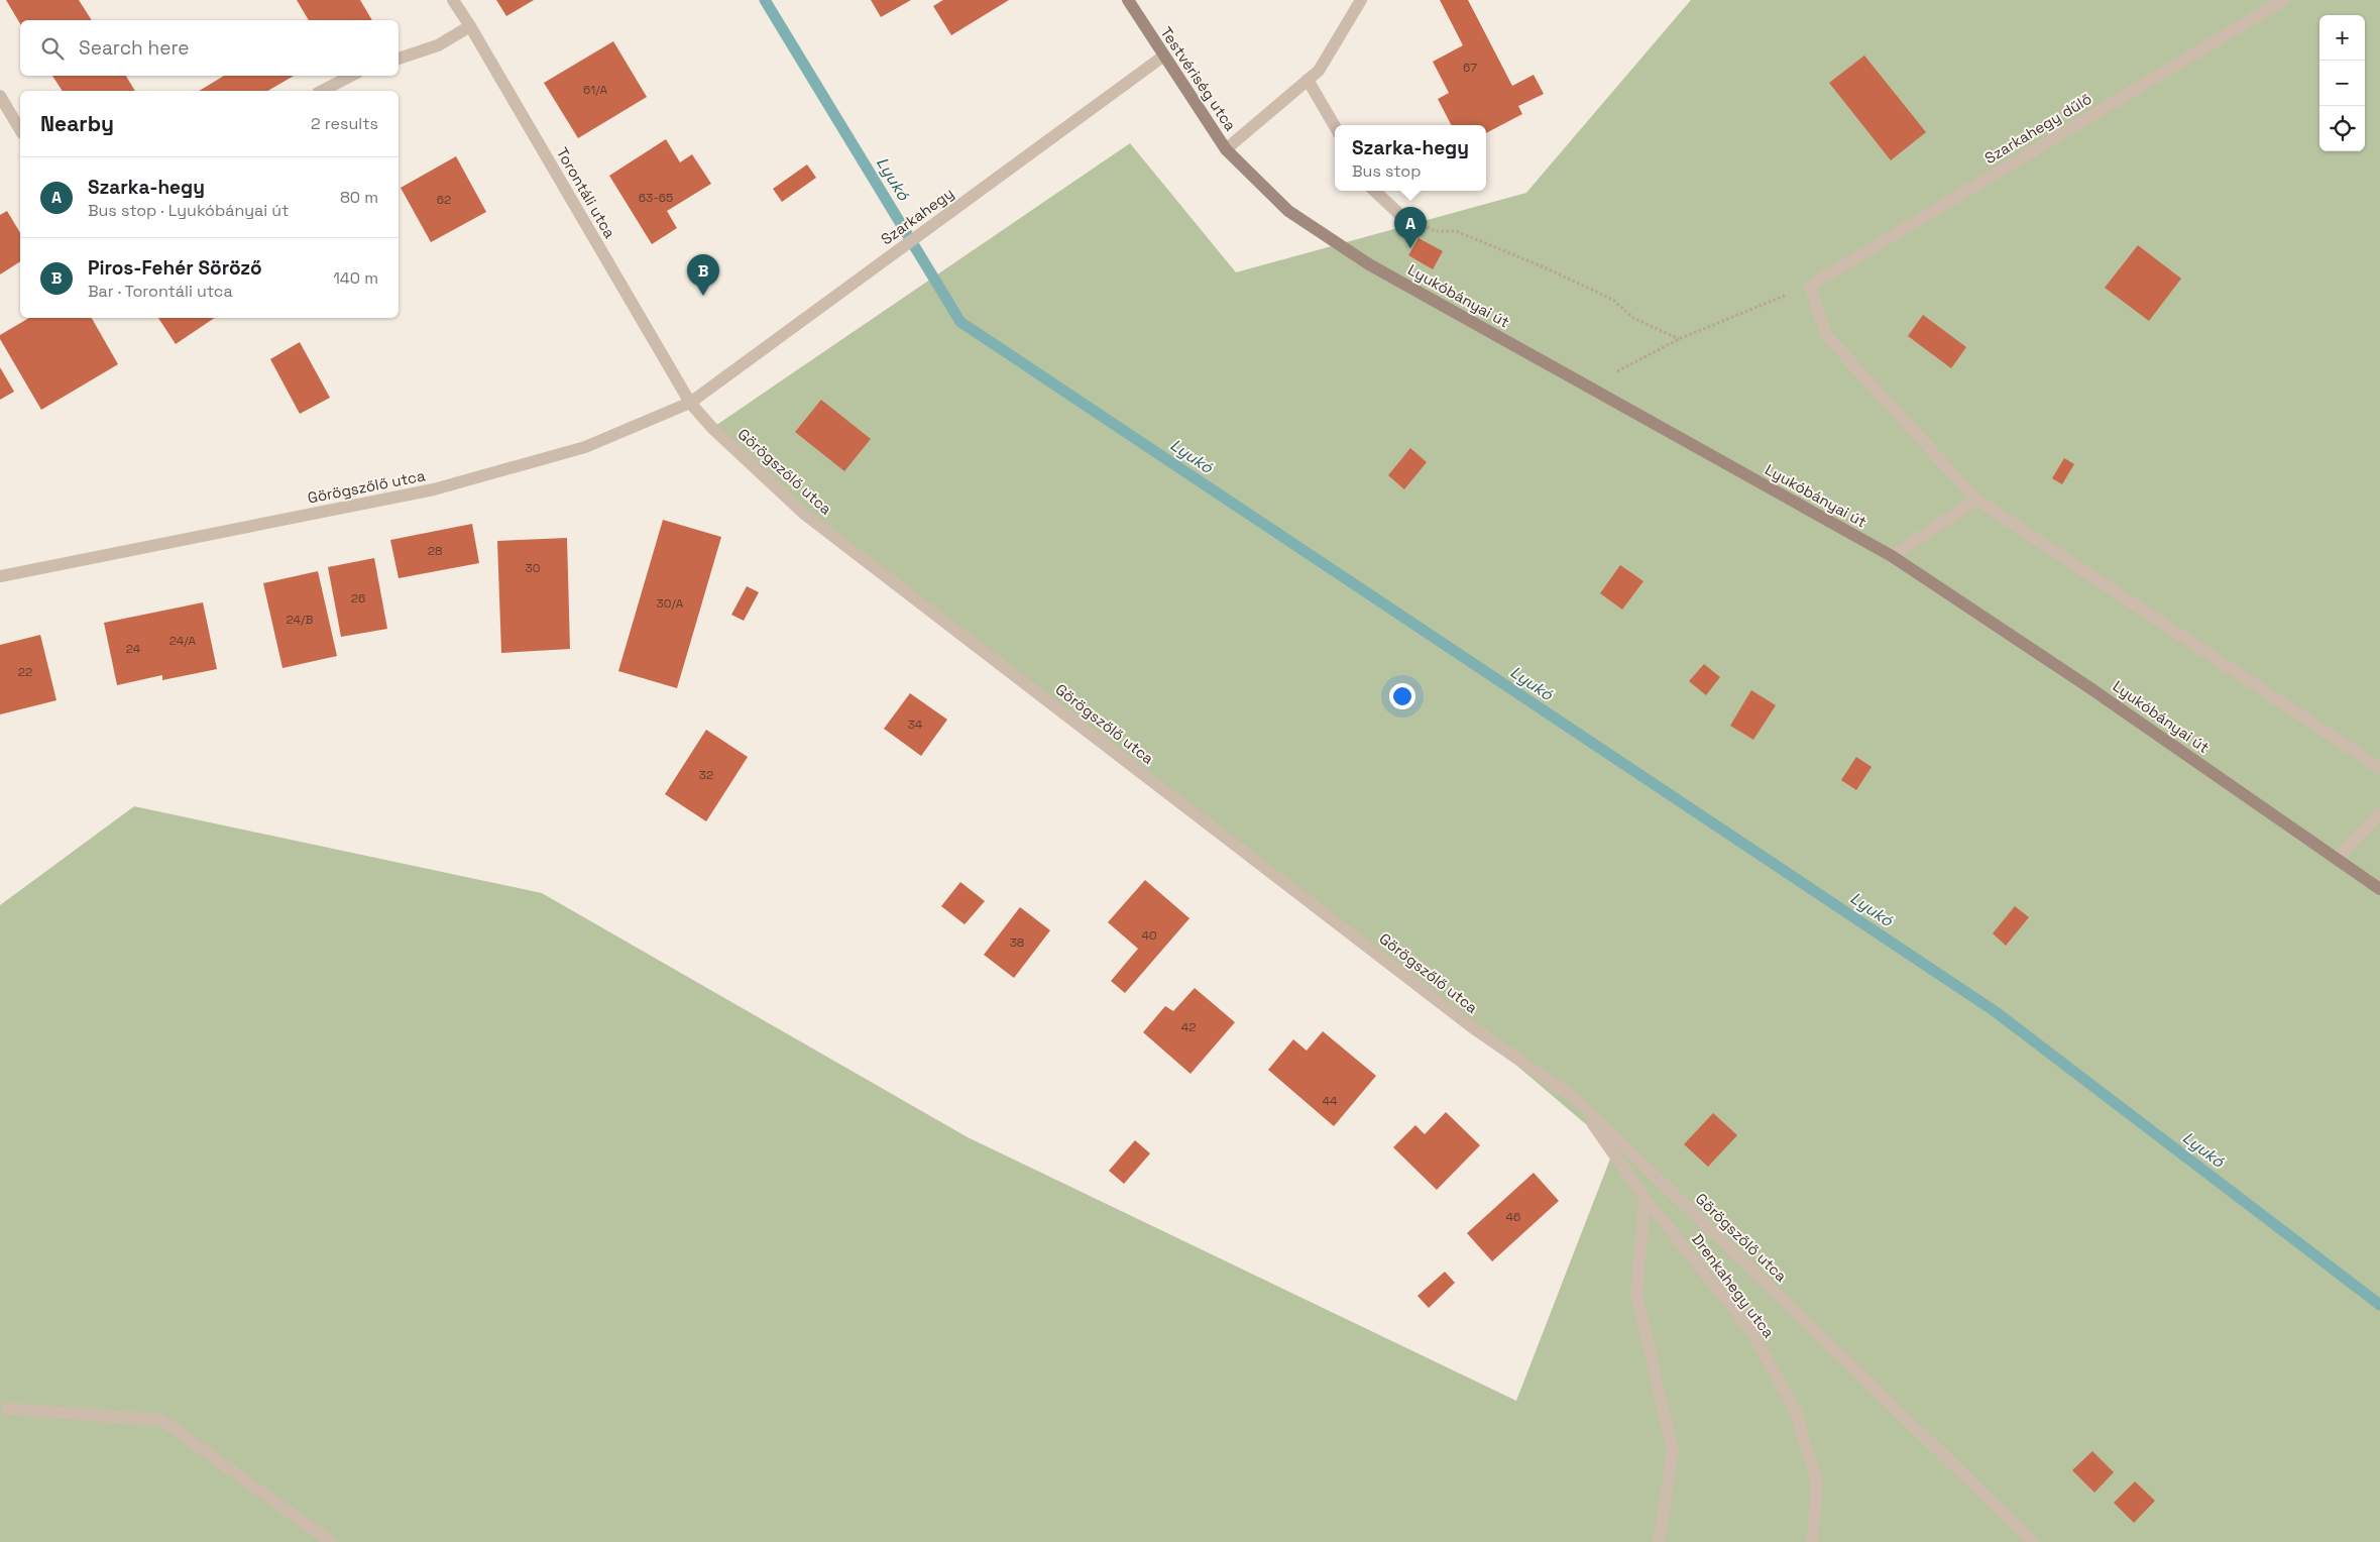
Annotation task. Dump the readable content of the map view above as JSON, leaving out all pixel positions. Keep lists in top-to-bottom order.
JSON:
{
  "streets": {
    "main road": ["Testvériség utca", "Lyukóbányai út"],
    "street": [
      "Szarkahegy dűlő",
      "Torontáli utca",
      "Szarkahegy",
      "Görögszőlő utca",
      "Drenkahegy utca"
    ]
  },
  "crossings": [
    ["Testvériség utca", "Szarkahegy"],
    ["Testvériség utca", "Lyukóbányai út"],
    ["Torontáli utca", "Szarkahegy"],
    ["Torontáli utca", "Görögszőlő utca"],
    ["Szarkahegy", "Görögszőlő utca"],
    ["Görögszőlő utca", "Drenkahegy utca"]
  ],
  "water": ["Lyukó"],
  "house_numbers": [
    "67",
    "61/A",
    "63-65",
    "62",
    "28",
    "30",
    "26",
    "30/A",
    "24/B",
    "24/A",
    "24",
    "22",
    "34",
    "32",
    "40",
    "38",
    "42",
    "44",
    "46"
  ],
  "page": {
    "map_buttons": ["+", "−"],
    "search": "Search here",
    "heading": ["Nearby", "2 results"],
    "popup": ["Szarka-hegy", "Bus stop"],
    "list": [
      {
        "mark": "A",
        "name": "Szarka-hegy",
        "note": "Bus stop · Lyukóbányai út",
        "value": "80 m"
      },
      {
        "mark": "B",
        "name": "Piros-Fehér Söröző",
        "note": "Bar · Torontáli utca",
        "value": "140 m"
      }
    ],
    "pins": ["A", "B"]
  }
}
